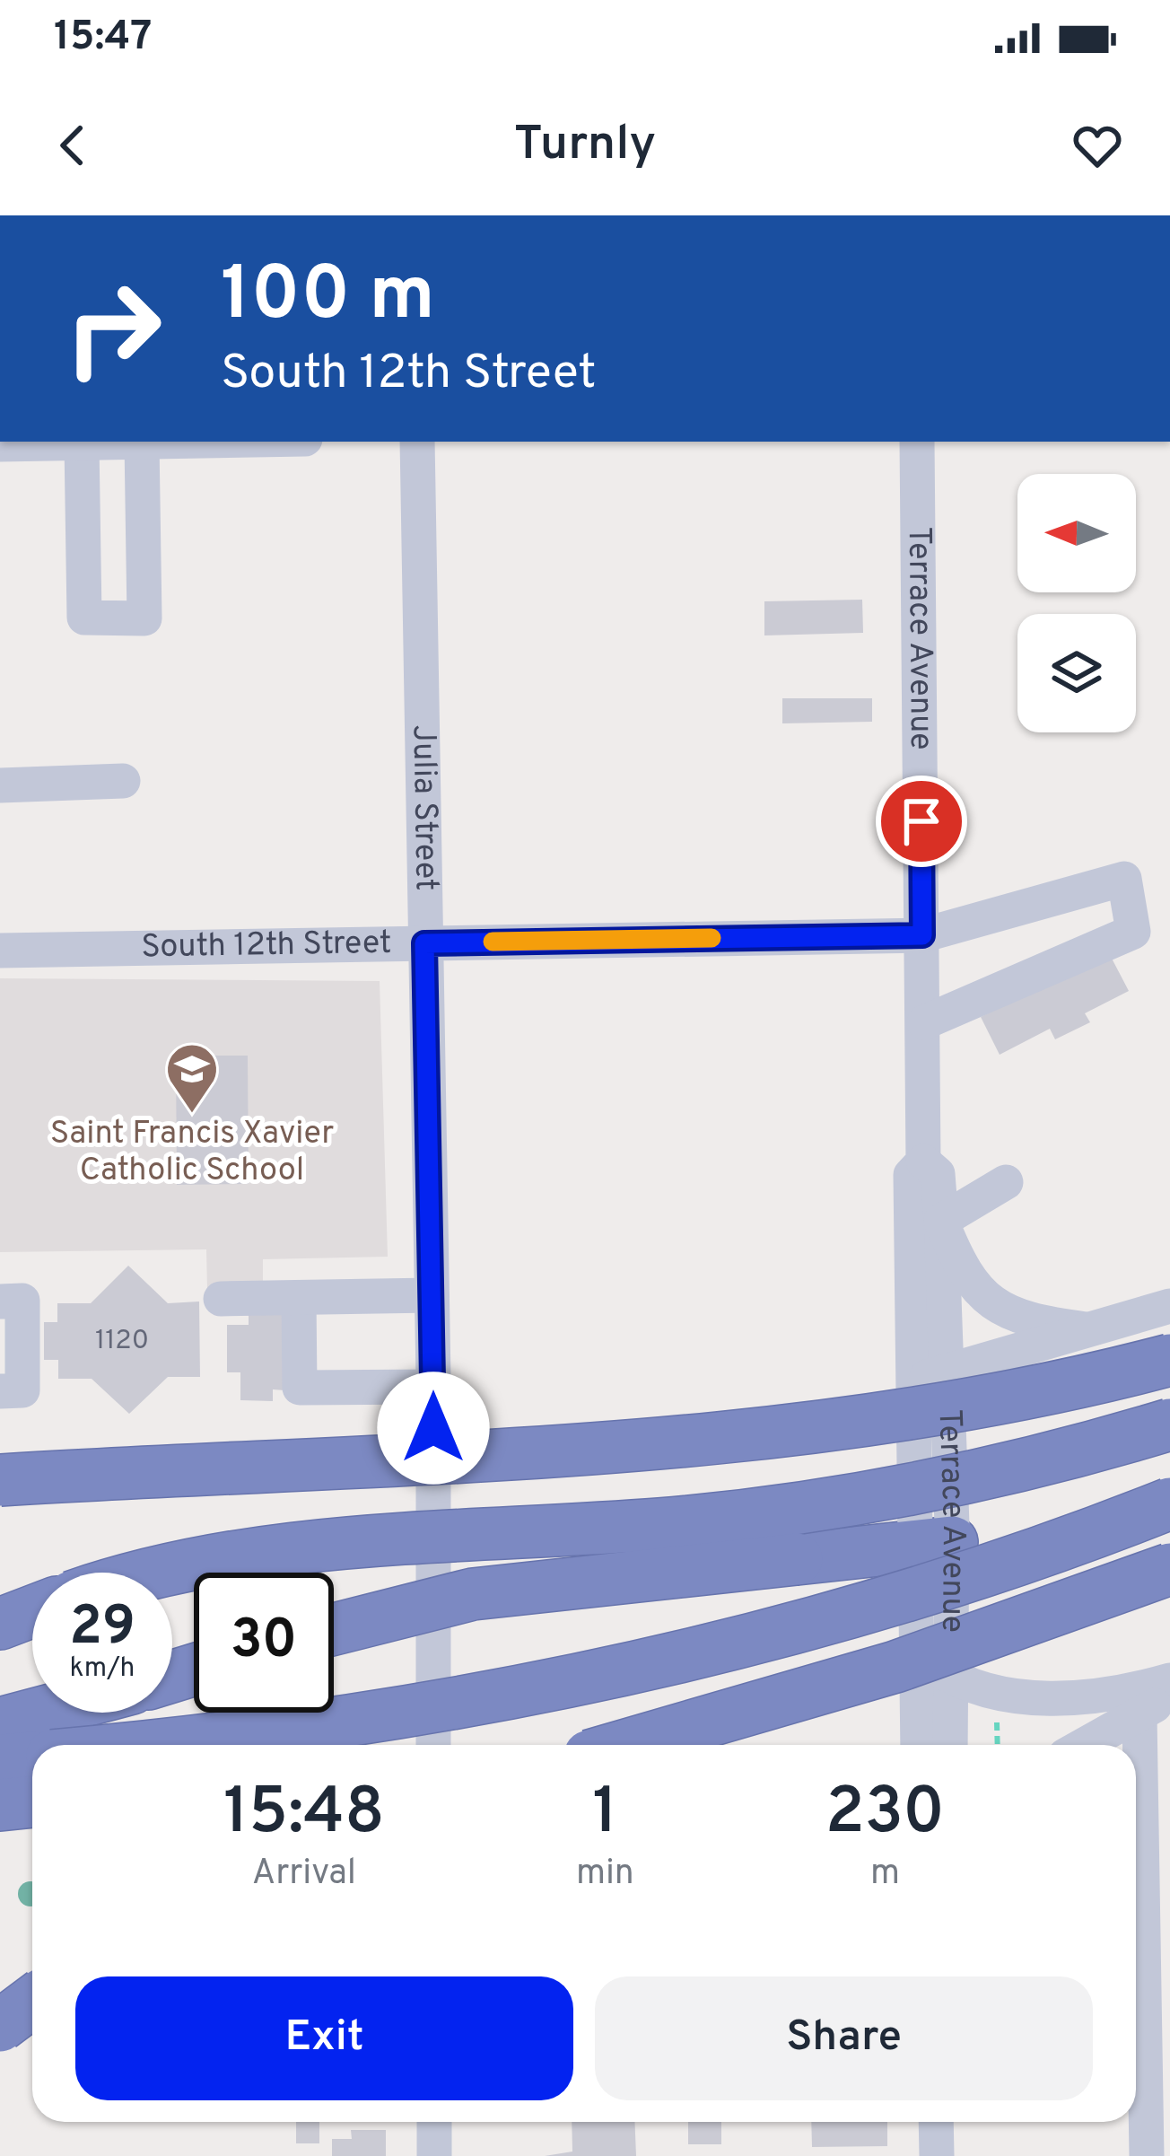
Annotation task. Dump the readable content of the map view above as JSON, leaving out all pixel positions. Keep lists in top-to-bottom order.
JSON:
{
  "streets": {
    "street": ["Terrace Avenue", "Julia Street", "South 12th Street"]
  },
  "crossings": [
    ["Terrace Avenue", "South 12th Street"],
    ["Julia Street", "South 12th Street"]
  ],
  "places": {
    "school or university": ["Saint Francis Xavier Catholic School"]
  },
  "house_numbers": ["1120"],
  "north": "left",
  "page": {
    "status": "15:47",
    "header": "Turnly",
    "turn": ["100 m", "South 12th Street"],
    "speed": "29 km/h",
    "limit": "30",
    "eta": [
      "15:48",
      "Arrival",
      "1",
      "min",
      "230",
      "m"
    ],
    "buttons": ["Exit", "Share"]
  }
}
